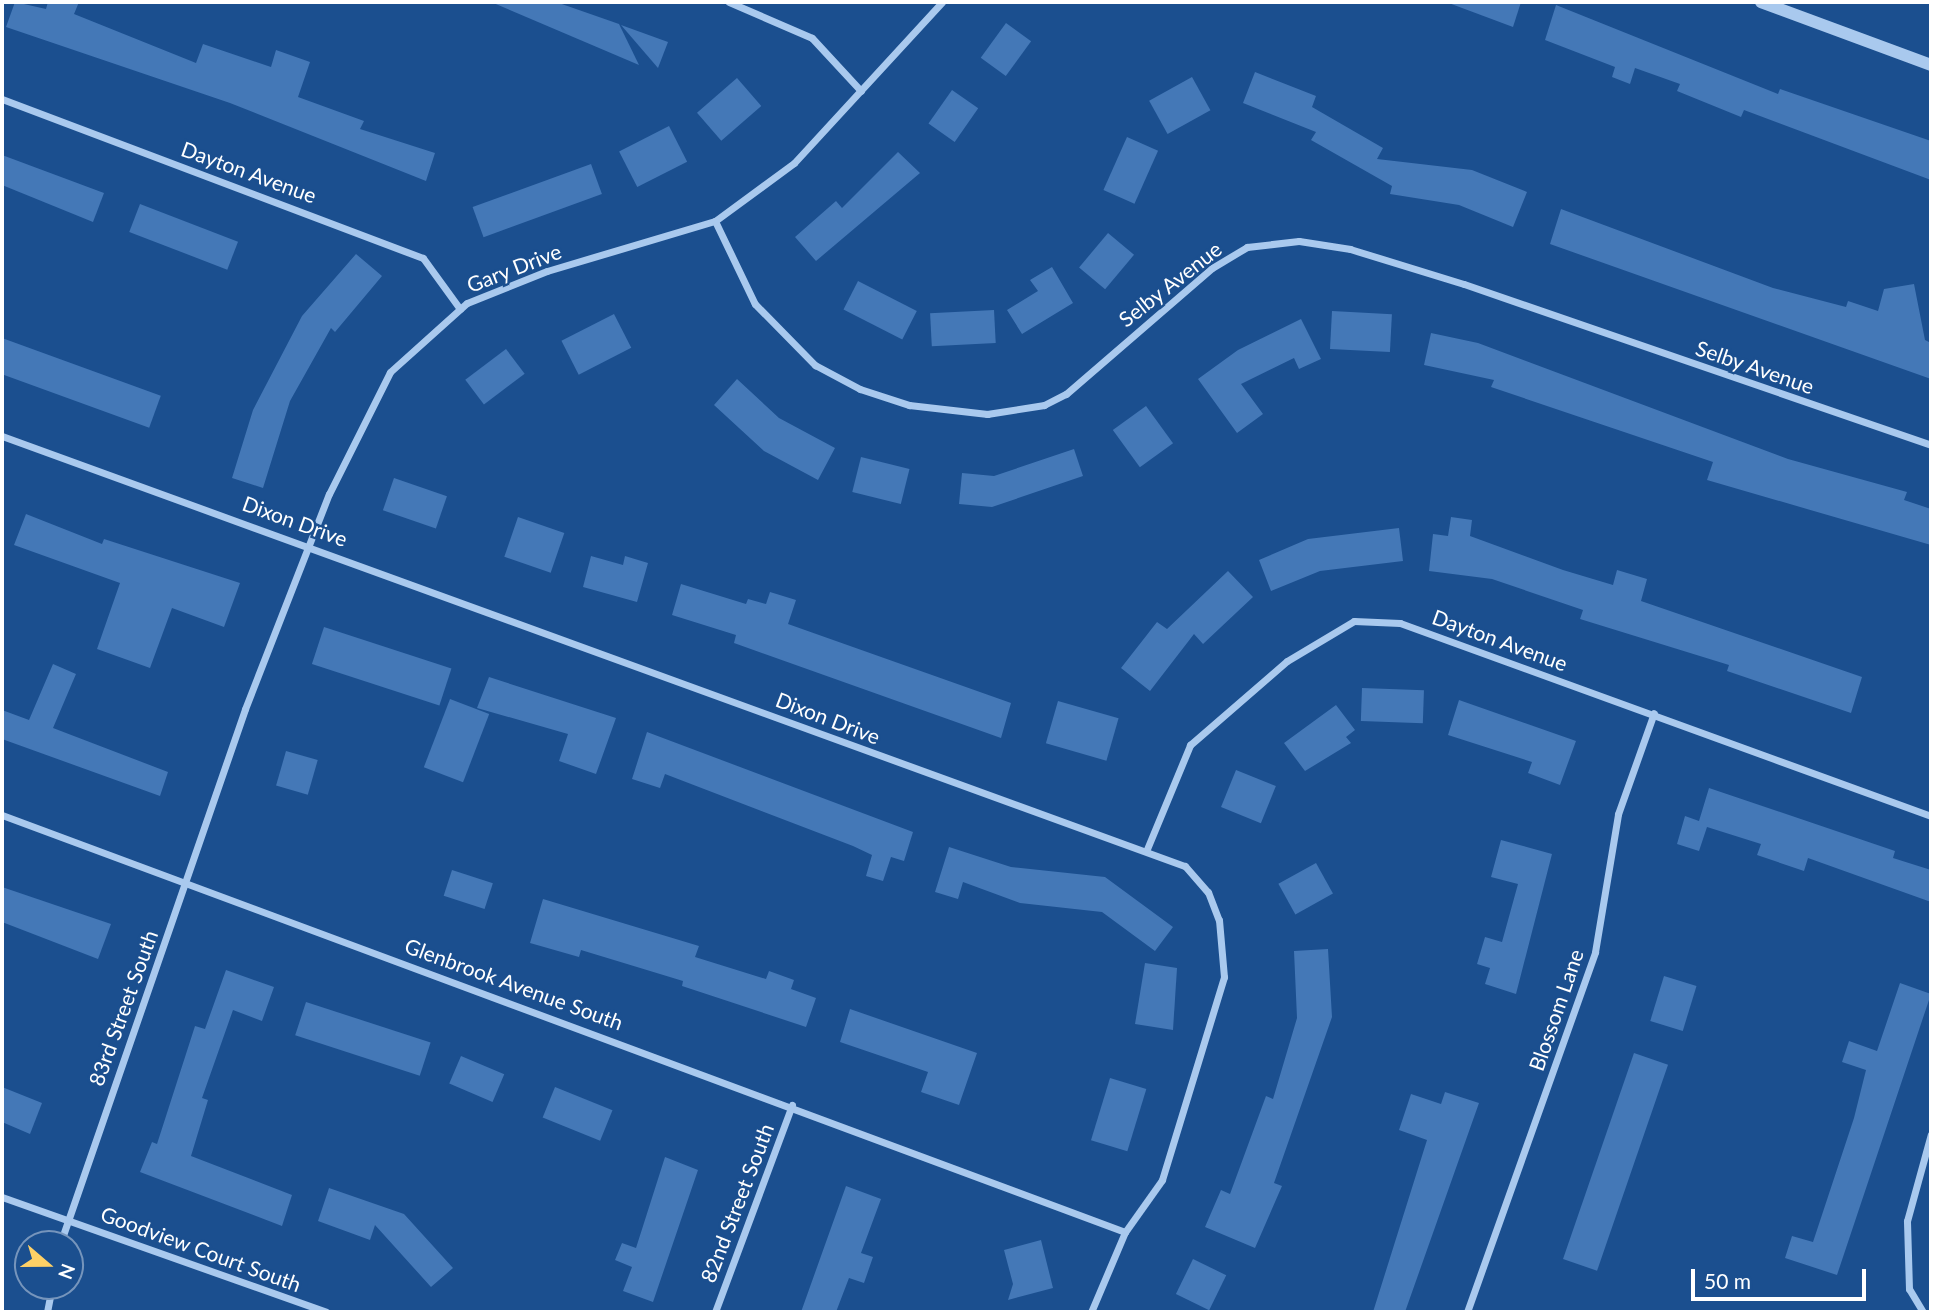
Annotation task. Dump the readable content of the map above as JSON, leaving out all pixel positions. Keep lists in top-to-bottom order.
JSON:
{
  "streets": {
    "street": [
      "Dayton Avenue",
      "Gary Drive",
      "Selby Avenue",
      "Dixon Drive",
      "Glenbrook Avenue South",
      "83rd Street South",
      "Blossom Lane",
      "82nd Street South",
      "Goodview Court South"
    ]
  },
  "crossings": [
    ["Dayton Avenue", "Gary Drive"],
    ["Dayton Avenue", "Dixon Drive"],
    ["Dayton Avenue", "Blossom Lane"],
    ["Gary Drive", "Selby Avenue"],
    ["Gary Drive", "Dixon Drive"],
    ["Gary Drive", "83rd Street South"],
    ["Dixon Drive", "Glenbrook Avenue South"],
    ["Glenbrook Avenue South", "83rd Street South"],
    ["Glenbrook Avenue South", "82nd Street South"],
    ["83rd Street South", "Goodview Court South"]
  ],
  "scale_bar": "50 m",
  "north": "right"
}
